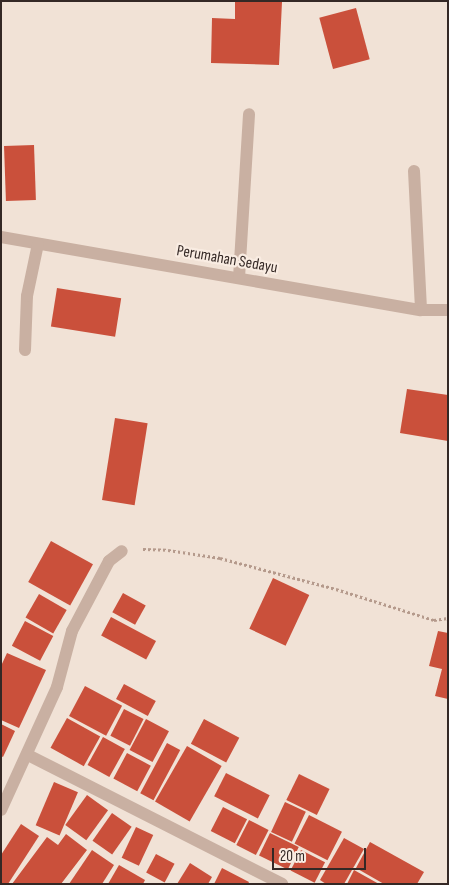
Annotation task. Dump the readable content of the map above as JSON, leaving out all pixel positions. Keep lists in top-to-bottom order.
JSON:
{
  "streets": {
    "street": ["Perumahan Sedayu"]
  },
  "scale_bar": "20 m"
}
